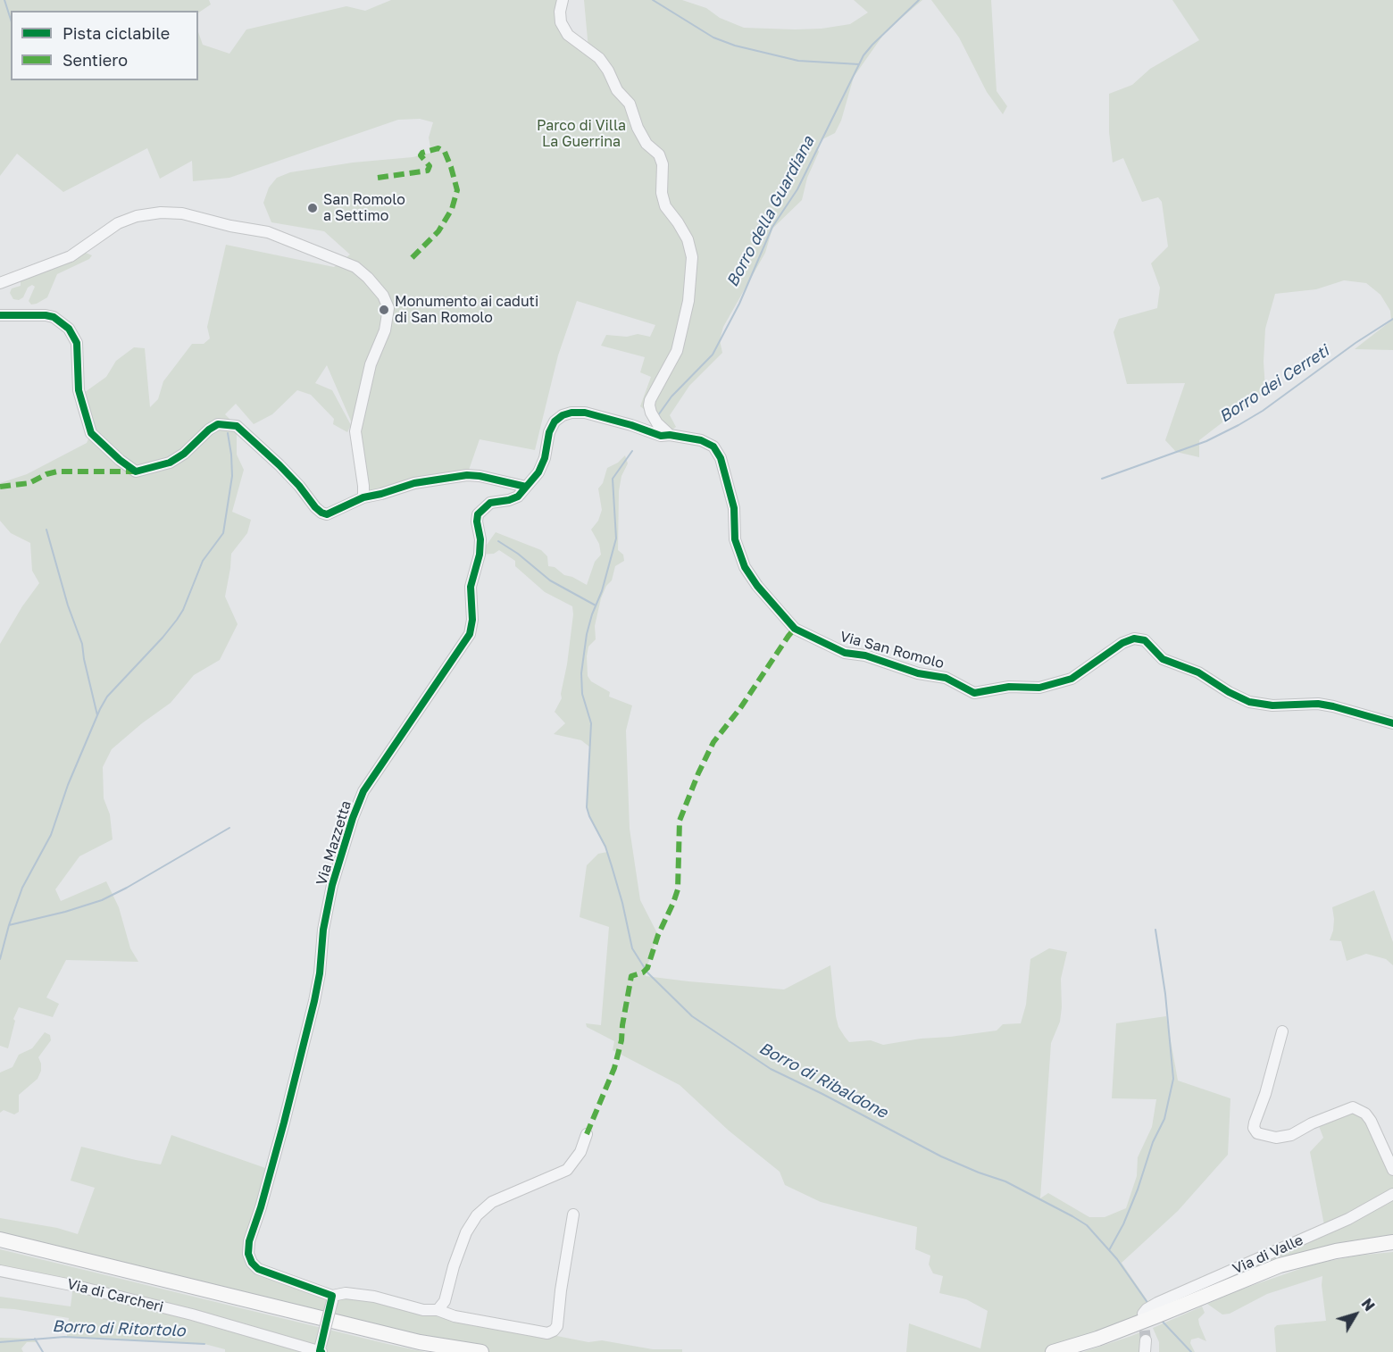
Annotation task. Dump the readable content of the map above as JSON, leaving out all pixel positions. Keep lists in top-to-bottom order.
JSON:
{
  "streets": {
    "street": [
      "Via San Romolo",
      "Via Mazzetta",
      "Via di Valle",
      "Via di Carcheri"
    ]
  },
  "crossings": [
    ["Via San Romolo", "Via Mazzetta"]
  ],
  "water": [
    "Borro della Guardiana",
    "Borro dei Cerreti",
    "Borro di Ribaldone",
    "Borro di Ritortolo"
  ],
  "parks": ["Parco di Villa La Guerrina"],
  "places": ["San Romolo a Settimo", "Monumento ai caduti di San Romolo"],
  "legend": ["Pista ciclabile", "Sentiero"],
  "north": "top right"
}
